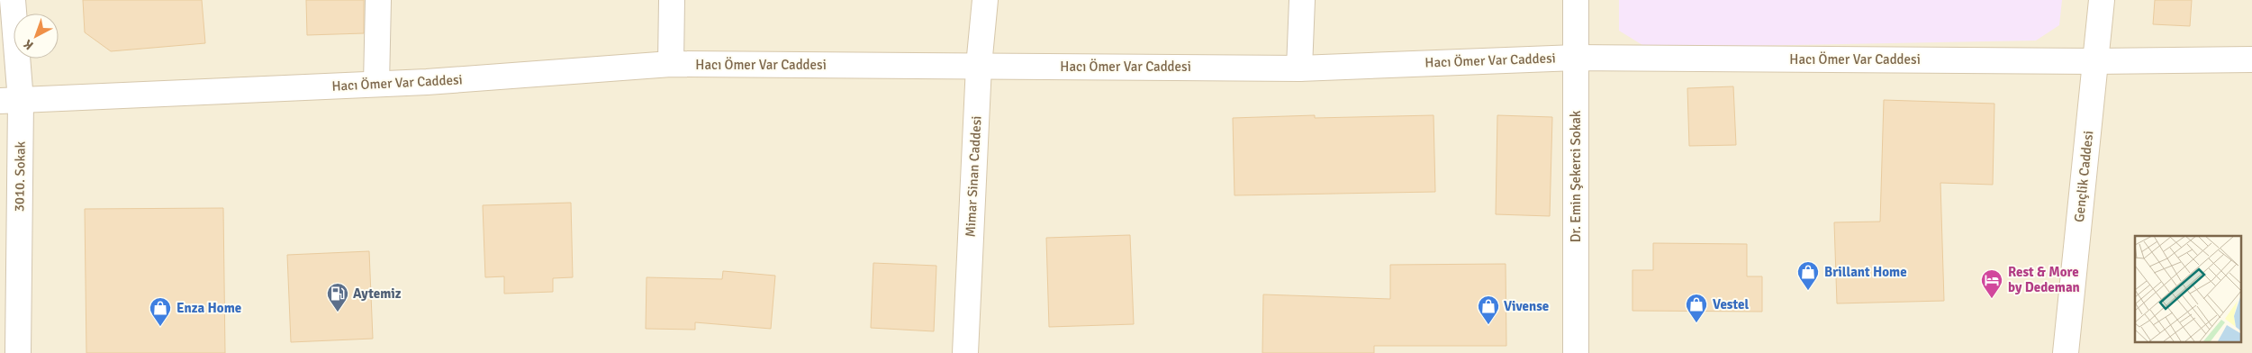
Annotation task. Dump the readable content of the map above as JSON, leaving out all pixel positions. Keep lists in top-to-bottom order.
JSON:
{
  "streets": {
    "street": [
      "Hacı Ömer Var Caddesi",
      "3010. Sokak",
      "Mimar Sinan Caddesi",
      "Dr. Emin Şekerci Sokak",
      "Gençlik Caddesi"
    ]
  },
  "crossings": [
    ["Hacı Ömer Var Caddesi", "3010. Sokak"],
    ["Hacı Ömer Var Caddesi", "Mimar Sinan Caddesi"],
    ["Hacı Ömer Var Caddesi", "Dr. Emin Şekerci Sokak"],
    ["Hacı Ömer Var Caddesi", "Gençlik Caddesi"]
  ],
  "places": {
    "shop": [
      "Brillant Home",
      "Vestel",
      "Vivense",
      "Enza Home"
    ],
    "hotel": ["Rest & More by Dedeman"],
    "fuel station": ["Aytemiz"]
  },
  "north": "bottom left"
}
